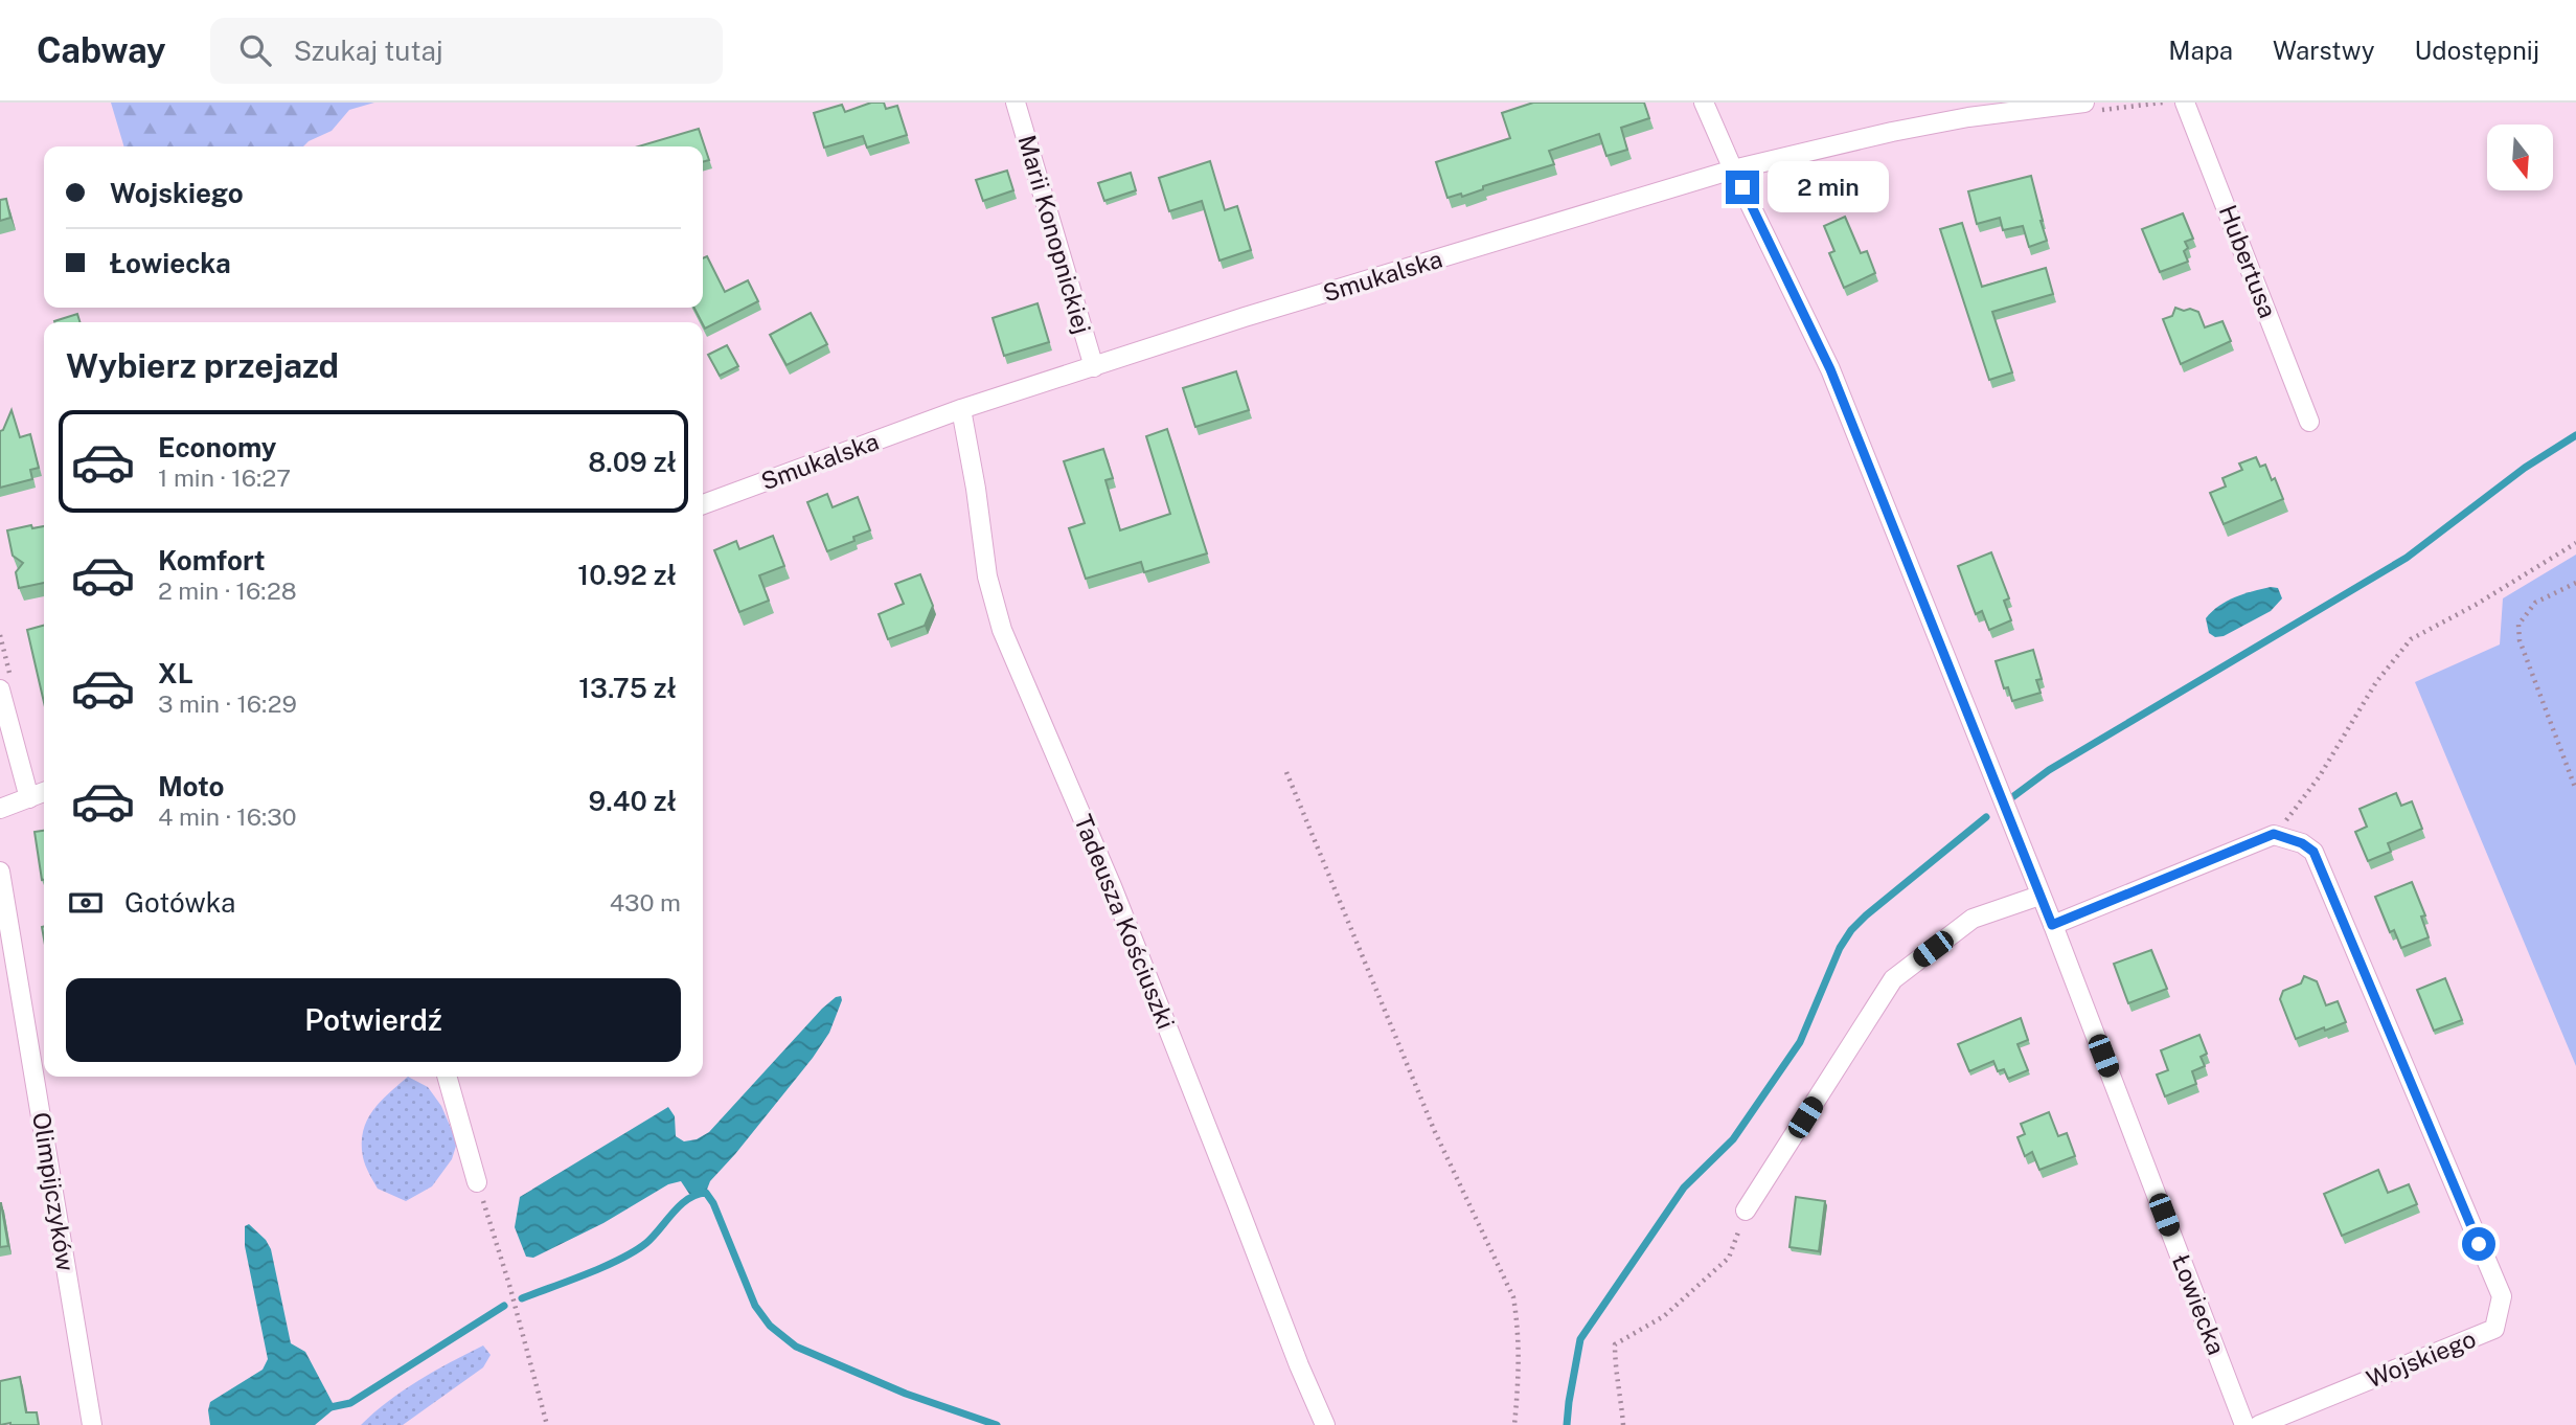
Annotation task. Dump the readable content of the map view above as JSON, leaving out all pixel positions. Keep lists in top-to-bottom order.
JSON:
{
  "streets": {
    "street": [
      "Marii Konopnickiej",
      "Hubertusa",
      "Smukalska",
      "Tadeusza Kościuszki",
      "Olimpijczyków",
      "Łowiecka",
      "Wojskiego"
    ]
  },
  "crossings": [
    ["Marii Konopnickiej", "Smukalska"],
    ["Smukalska", "Tadeusza Kościuszki"],
    ["Smukalska", "Łowiecka"]
  ],
  "north": "bottom",
  "page": {
    "header": "Cabway",
    "search": "Szukaj tutaj",
    "nav": ["Mapa", "Warstwy", "Udostępnij"],
    "banner": ["Wojskiego", "Łowiecka"],
    "bubble": "2 min",
    "heading": "Wybierz przejazd",
    "list": [
      {
        "name": "Economy",
        "note": "1 min · 16:27",
        "value": "8.09 zł"
      },
      {
        "name": "Komfort",
        "note": "2 min · 16:28",
        "value": "10.92 zł"
      },
      {
        "name": "XL",
        "note": "3 min · 16:29",
        "value": "13.75 zł"
      },
      {
        "name": "Moto",
        "note": "4 min · 16:30",
        "value": "9.40 zł"
      }
    ],
    "pay": ["Gotówka", "430 m"],
    "buttons": "Potwierdź"
  }
}
